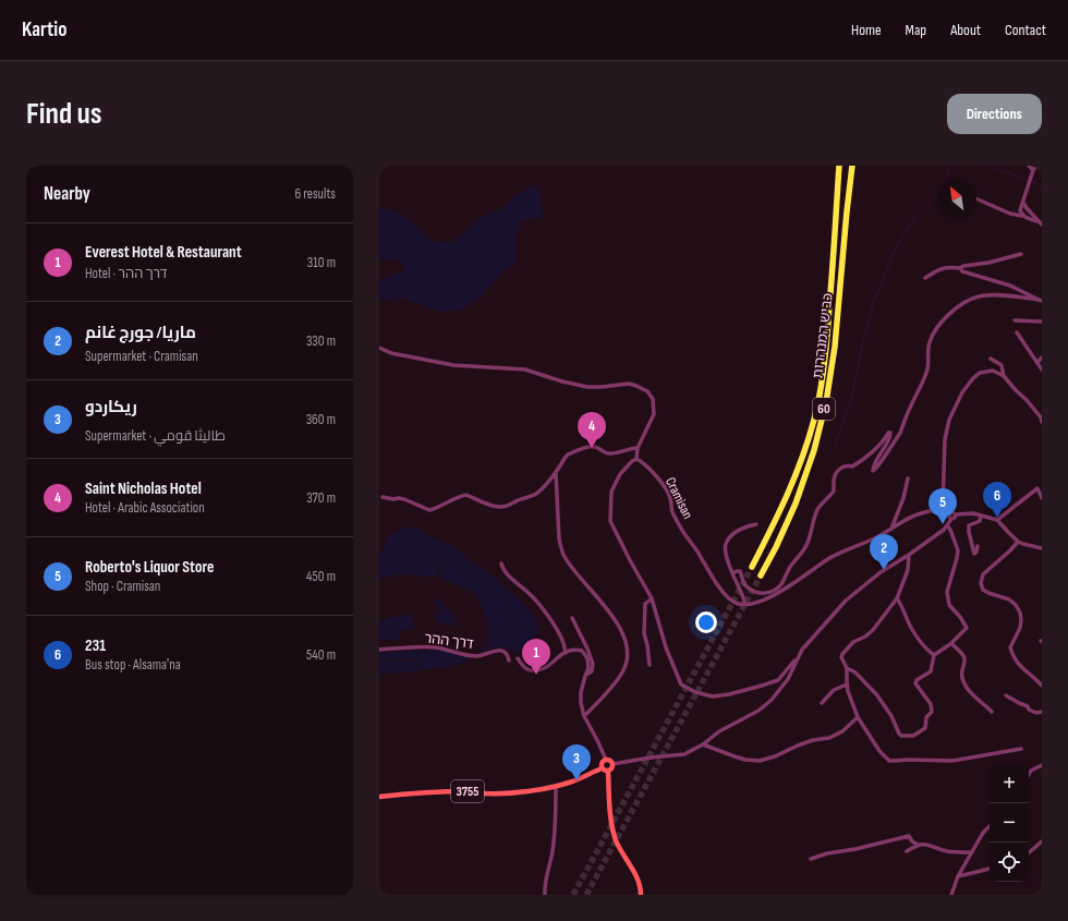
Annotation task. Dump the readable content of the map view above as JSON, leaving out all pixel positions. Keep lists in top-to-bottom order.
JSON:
{
  "streets": {
    "highway": ["כביש המנהרות", "60"],
    "main road": ["3755"],
    "street": ["Cramisan", "דרך ההר"]
  },
  "north": "top left",
  "page": {
    "header": "Kartio",
    "nav": [
      "Home",
      "Map",
      "About",
      "Contact"
    ],
    "buttons": "Directions",
    "title": "Find us",
    "heading": ["Nearby", "6 results"],
    "list": [
      {
        "mark": "1",
        "name": "Everest Hotel & Restaurant",
        "note": "Hotel · דרך ההר",
        "value": "310 m"
      },
      {
        "mark": "2",
        "name": "ماريا/ جورج غانم",
        "note": "Supermarket · Cramisan",
        "value": "330 m"
      },
      {
        "mark": "3",
        "name": "ريكاردو",
        "note": "Supermarket · طاليثا قومي",
        "value": "360 m"
      },
      {
        "mark": "4",
        "name": "Saint Nicholas Hotel",
        "note": "Hotel · Arabic Association",
        "value": "370 m"
      },
      {
        "mark": "5",
        "name": "Roberto's Liquor Store",
        "note": "Shop · Cramisan",
        "value": "450 m"
      },
      {
        "mark": "6",
        "name": "231",
        "note": "Bus stop · Alsama'na",
        "value": "540 m"
      }
    ],
    "pins": [
      "4",
      "6",
      "5",
      "2",
      "1",
      "3"
    ],
    "map_buttons": ["+", "−"]
  }
}
